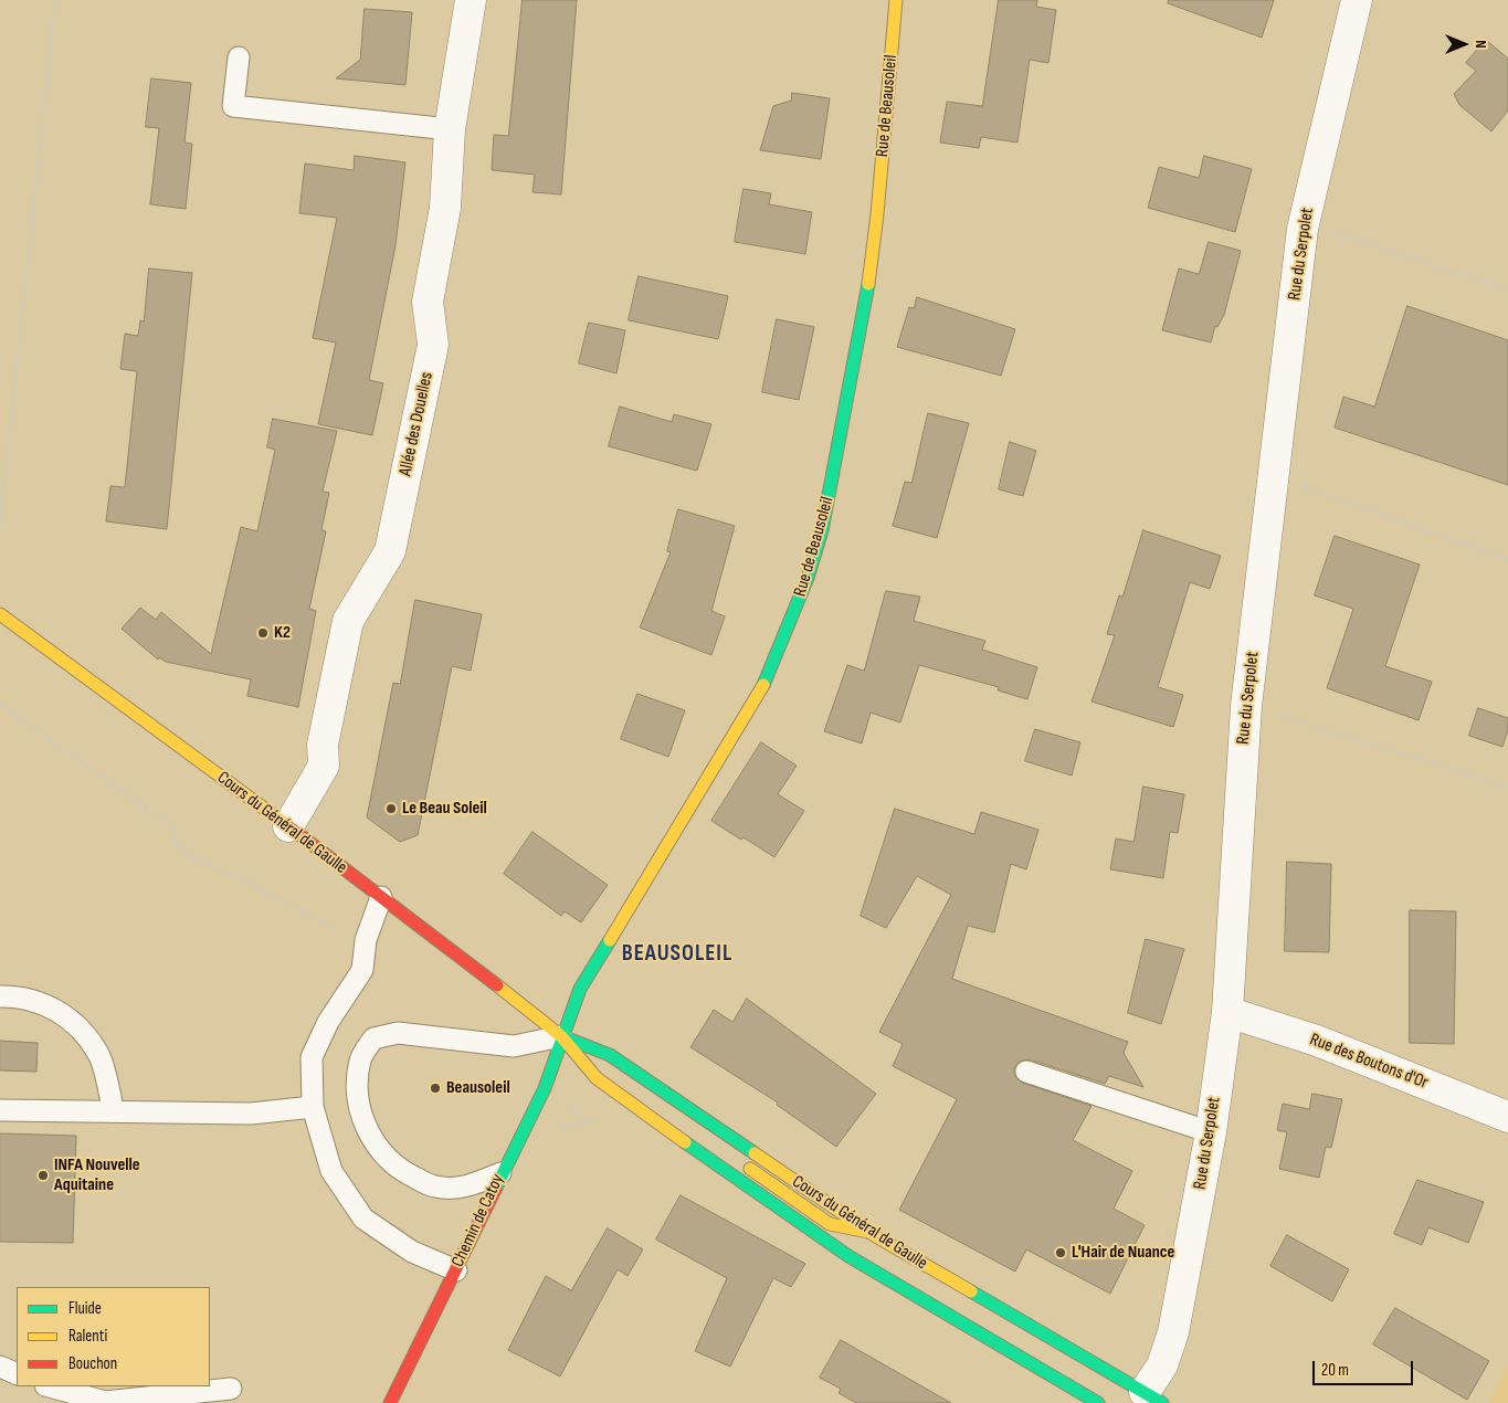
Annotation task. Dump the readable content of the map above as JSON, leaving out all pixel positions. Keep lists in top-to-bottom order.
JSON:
{
  "streets": {
    "main road": ["Rue de Beausoleil", "Cours du Général de Gaulle", "Chemin de Catoy"],
    "street": ["Rue du Serpolet", "Allée des Douelles", "Rue des Boutons d'Or"]
  },
  "crossings": [
    ["Rue de Beausoleil", "Cours du Général de Gaulle"],
    ["Rue de Beausoleil", "Chemin de Catoy"],
    ["Rue du Serpolet", "Cours du Général de Gaulle"],
    ["Rue du Serpolet", "Rue des Boutons d'Or"],
    ["Allée des Douelles", "Cours du Général de Gaulle"],
    ["Cours du Général de Gaulle", "Chemin de Catoy"]
  ],
  "districts": ["BEAUSOLEIL"],
  "places": [
    "K2",
    "Le Beau Soleil",
    "Beausoleil",
    "INFA Nouvelle Aquitaine",
    "L'Hair de Nuance"
  ],
  "legend": ["Fluide", "Ralenti", "Bouchon"],
  "scale_bar": "20 m",
  "north": "right"
}
